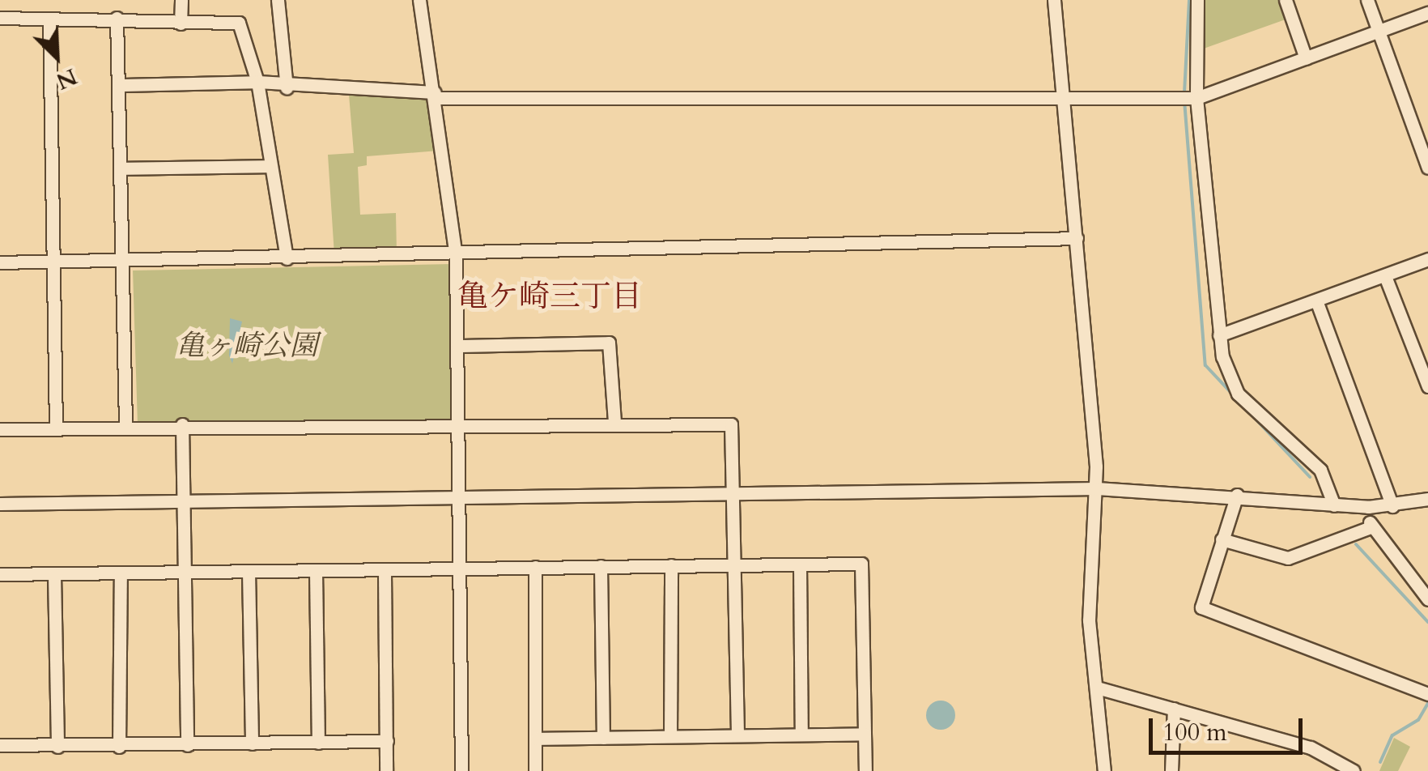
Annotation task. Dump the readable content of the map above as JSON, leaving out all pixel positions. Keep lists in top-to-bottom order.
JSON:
{
  "districts": ["亀ケ崎三丁目"],
  "parks": ["亀ヶ崎公園"],
  "scale_bar": "100 m",
  "north": "bottom right"
}
